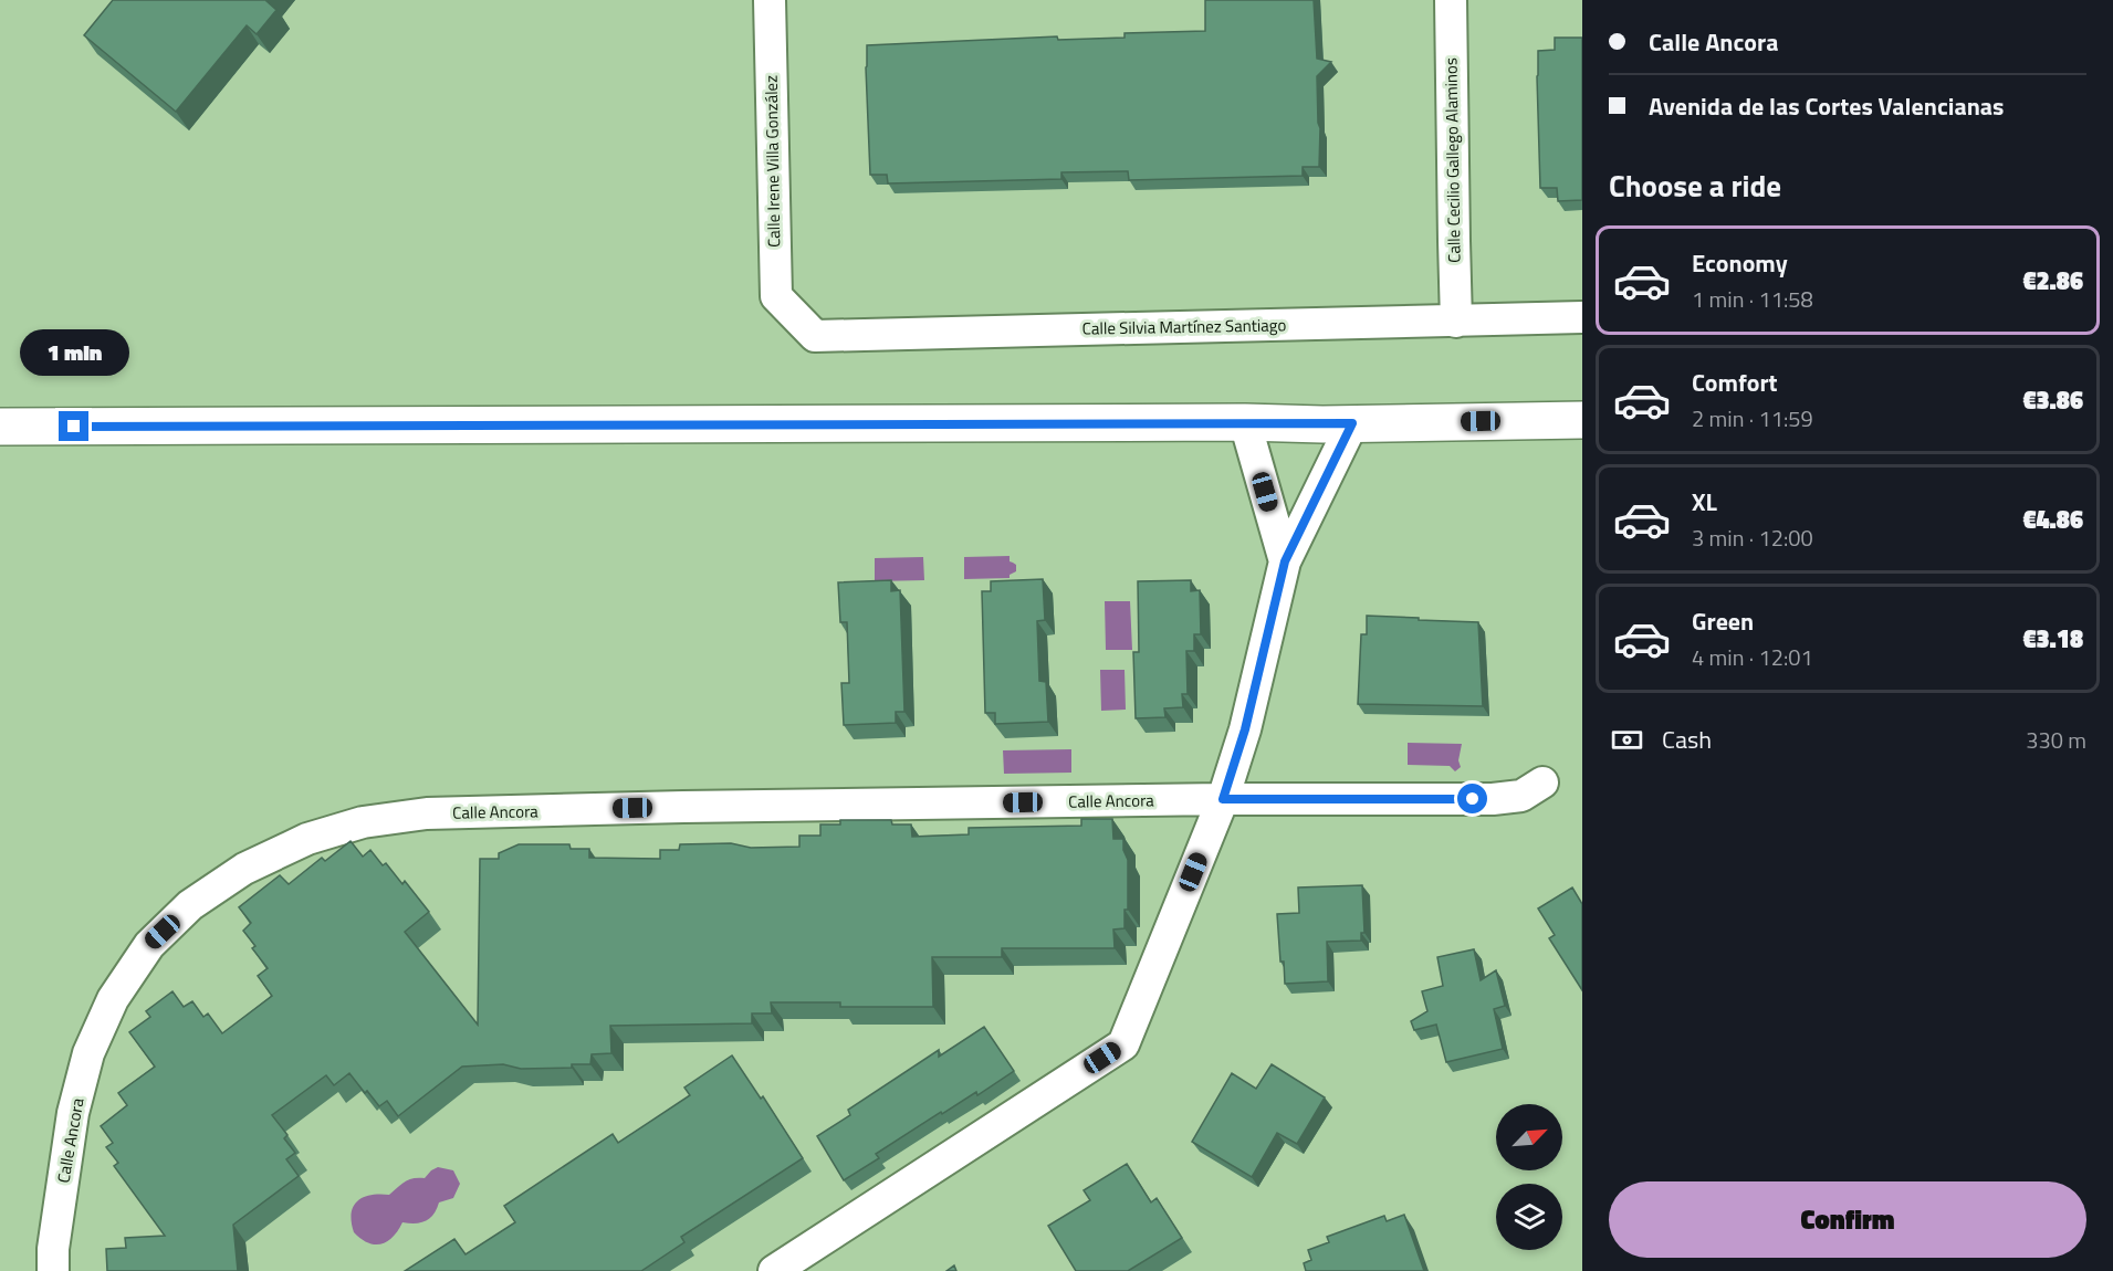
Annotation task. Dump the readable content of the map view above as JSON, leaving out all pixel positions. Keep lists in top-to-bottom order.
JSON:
{
  "streets": {
    "street": [
      "Calle Cecilio Gallego Alaminos",
      "Calle Irene Villa González",
      "Calle Silvia Martínez Santiago",
      "Calle Ancora"
    ]
  },
  "crossings": [
    ["Calle Cecilio Gallego Alaminos", "Calle Silvia Martínez Santiago"],
    ["Calle Irene Villa González", "Calle Silvia Martínez Santiago"]
  ],
  "north": "top right",
  "page": {
    "banner": ["Calle Ancora", "Avenida de las Cortes Valencianas"],
    "heading": "Choose a ride",
    "list": [
      {
        "name": "Economy",
        "note": "1 min · 11:58",
        "value": "€2.86"
      },
      {
        "name": "Comfort",
        "note": "2 min · 11:59",
        "value": "€3.86"
      },
      {
        "name": "XL",
        "note": "3 min · 12:00",
        "value": "€4.86"
      },
      {
        "name": "Green",
        "note": "4 min · 12:01",
        "value": "€3.18"
      }
    ],
    "bubble": "1 min",
    "pay": ["Cash", "330 m"],
    "buttons": "Confirm"
  }
}
